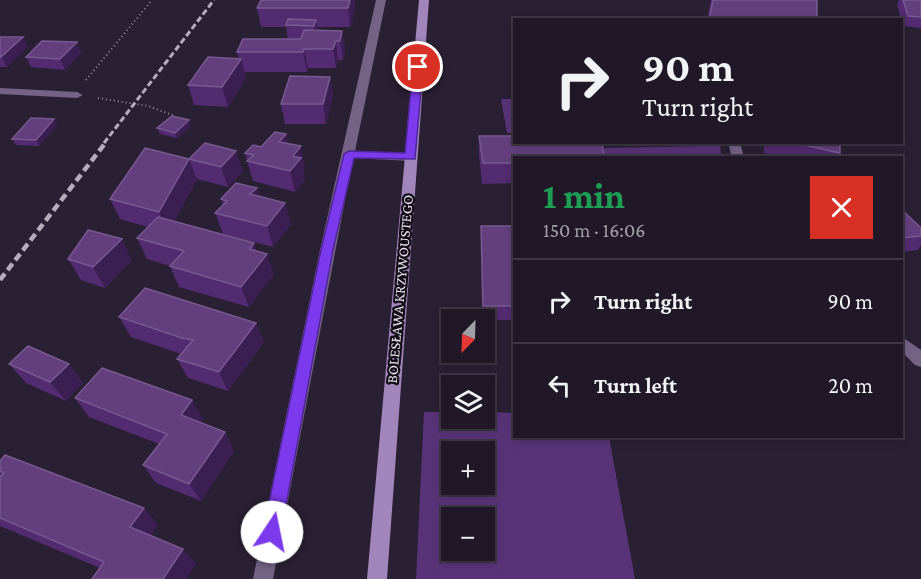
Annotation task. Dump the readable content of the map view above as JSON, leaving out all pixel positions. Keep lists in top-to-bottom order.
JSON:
{
  "streets": {
    "main road": ["BOLESŁAWA KRZYWOUSTEGO"]
  },
  "north": "bottom left",
  "page": {
    "turn": ["90 m", "Turn right"],
    "heading": ["1 min", "150 m · 16:06"],
    "list": [
      {
        "name": "Turn right",
        "value": "90 m"
      },
      {
        "name": "Turn left",
        "value": "20 m"
      }
    ],
    "map_buttons": ["+", "−"]
  }
}
